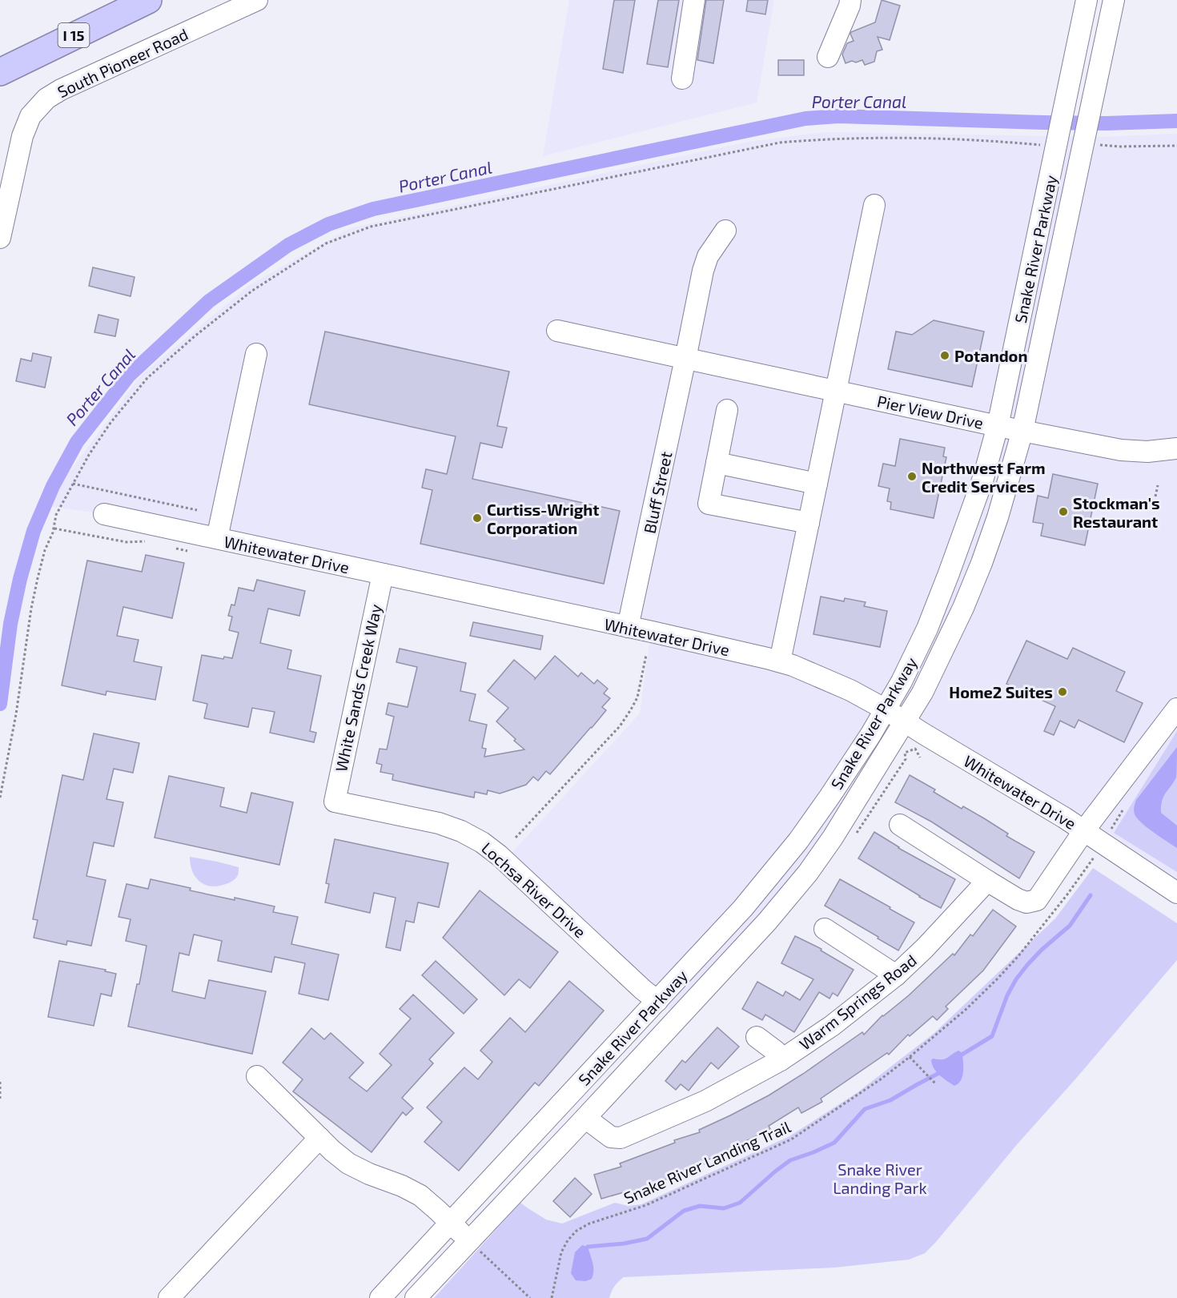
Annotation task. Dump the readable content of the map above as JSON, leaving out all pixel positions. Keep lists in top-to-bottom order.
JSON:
{
  "streets": {
    "highway": ["I 15"],
    "street": [
      "South Pioneer Road",
      "Snake River Parkway",
      "Pier View Drive",
      "Bluff Street",
      "Whitewater Drive",
      "White Sands Creek Way",
      "Lochsa River Drive",
      "Warm Springs Road"
    ],
    "path": ["Snake River Landing Trail"]
  },
  "crossings": [
    ["Snake River Parkway", "Pier View Drive"],
    ["Snake River Parkway", "Whitewater Drive"],
    ["Snake River Parkway", "Lochsa River Drive"],
    ["Snake River Parkway", "Warm Springs Road"],
    ["Pier View Drive", "Bluff Street"],
    ["Bluff Street", "Whitewater Drive"],
    ["Whitewater Drive", "White Sands Creek Way"],
    ["White Sands Creek Way", "Lochsa River Drive"]
  ],
  "water": ["Porter Canal"],
  "parks": ["Snake River Landing Park"],
  "places": [
    "Potandon",
    "Northwest Farm Credit Services",
    "Stockman's Restaurant",
    "Curtiss-Wright Corporation",
    "Home2 Suites"
  ]
}
